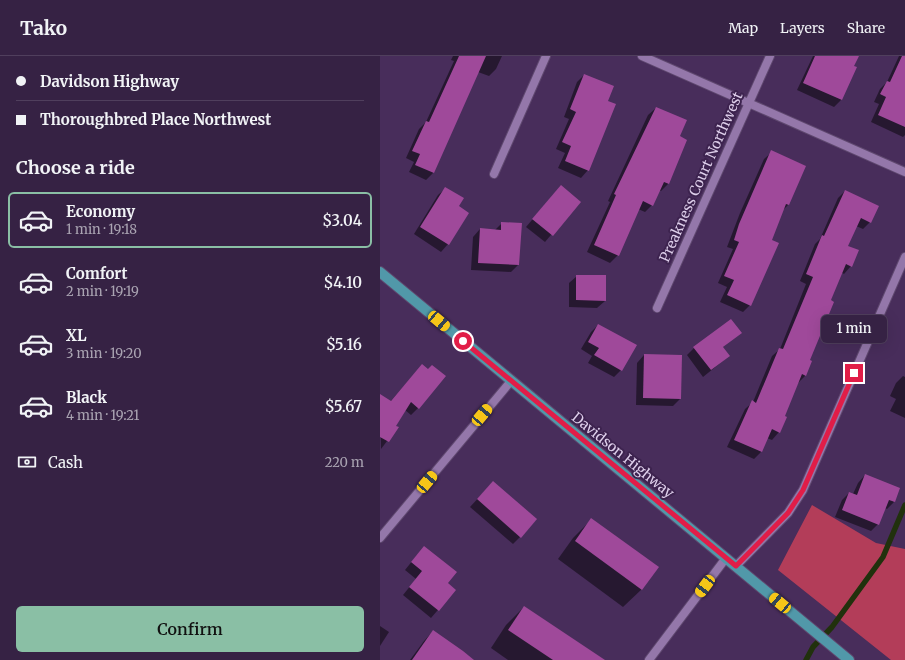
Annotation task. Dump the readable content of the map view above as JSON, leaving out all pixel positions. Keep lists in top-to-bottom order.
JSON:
{
  "streets": {
    "main road": ["Davidson Highway"],
    "street": ["Preakness Court Northwest"]
  },
  "page": {
    "header": "Tako",
    "nav": ["Map", "Layers", "Share"],
    "banner": ["Davidson Highway", "Thoroughbred Place Northwest"],
    "heading": "Choose a ride",
    "list": [
      {
        "name": "Economy",
        "note": "1 min · 19:18",
        "value": "$3.04"
      },
      {
        "name": "Comfort",
        "note": "2 min · 19:19",
        "value": "$4.10"
      },
      {
        "name": "XL",
        "note": "3 min · 19:20",
        "value": "$5.16"
      },
      {
        "name": "Black",
        "note": "4 min · 19:21",
        "value": "$5.67"
      }
    ],
    "bubble": "1 min",
    "pay": ["Cash", "220 m"],
    "buttons": "Confirm"
  }
}
